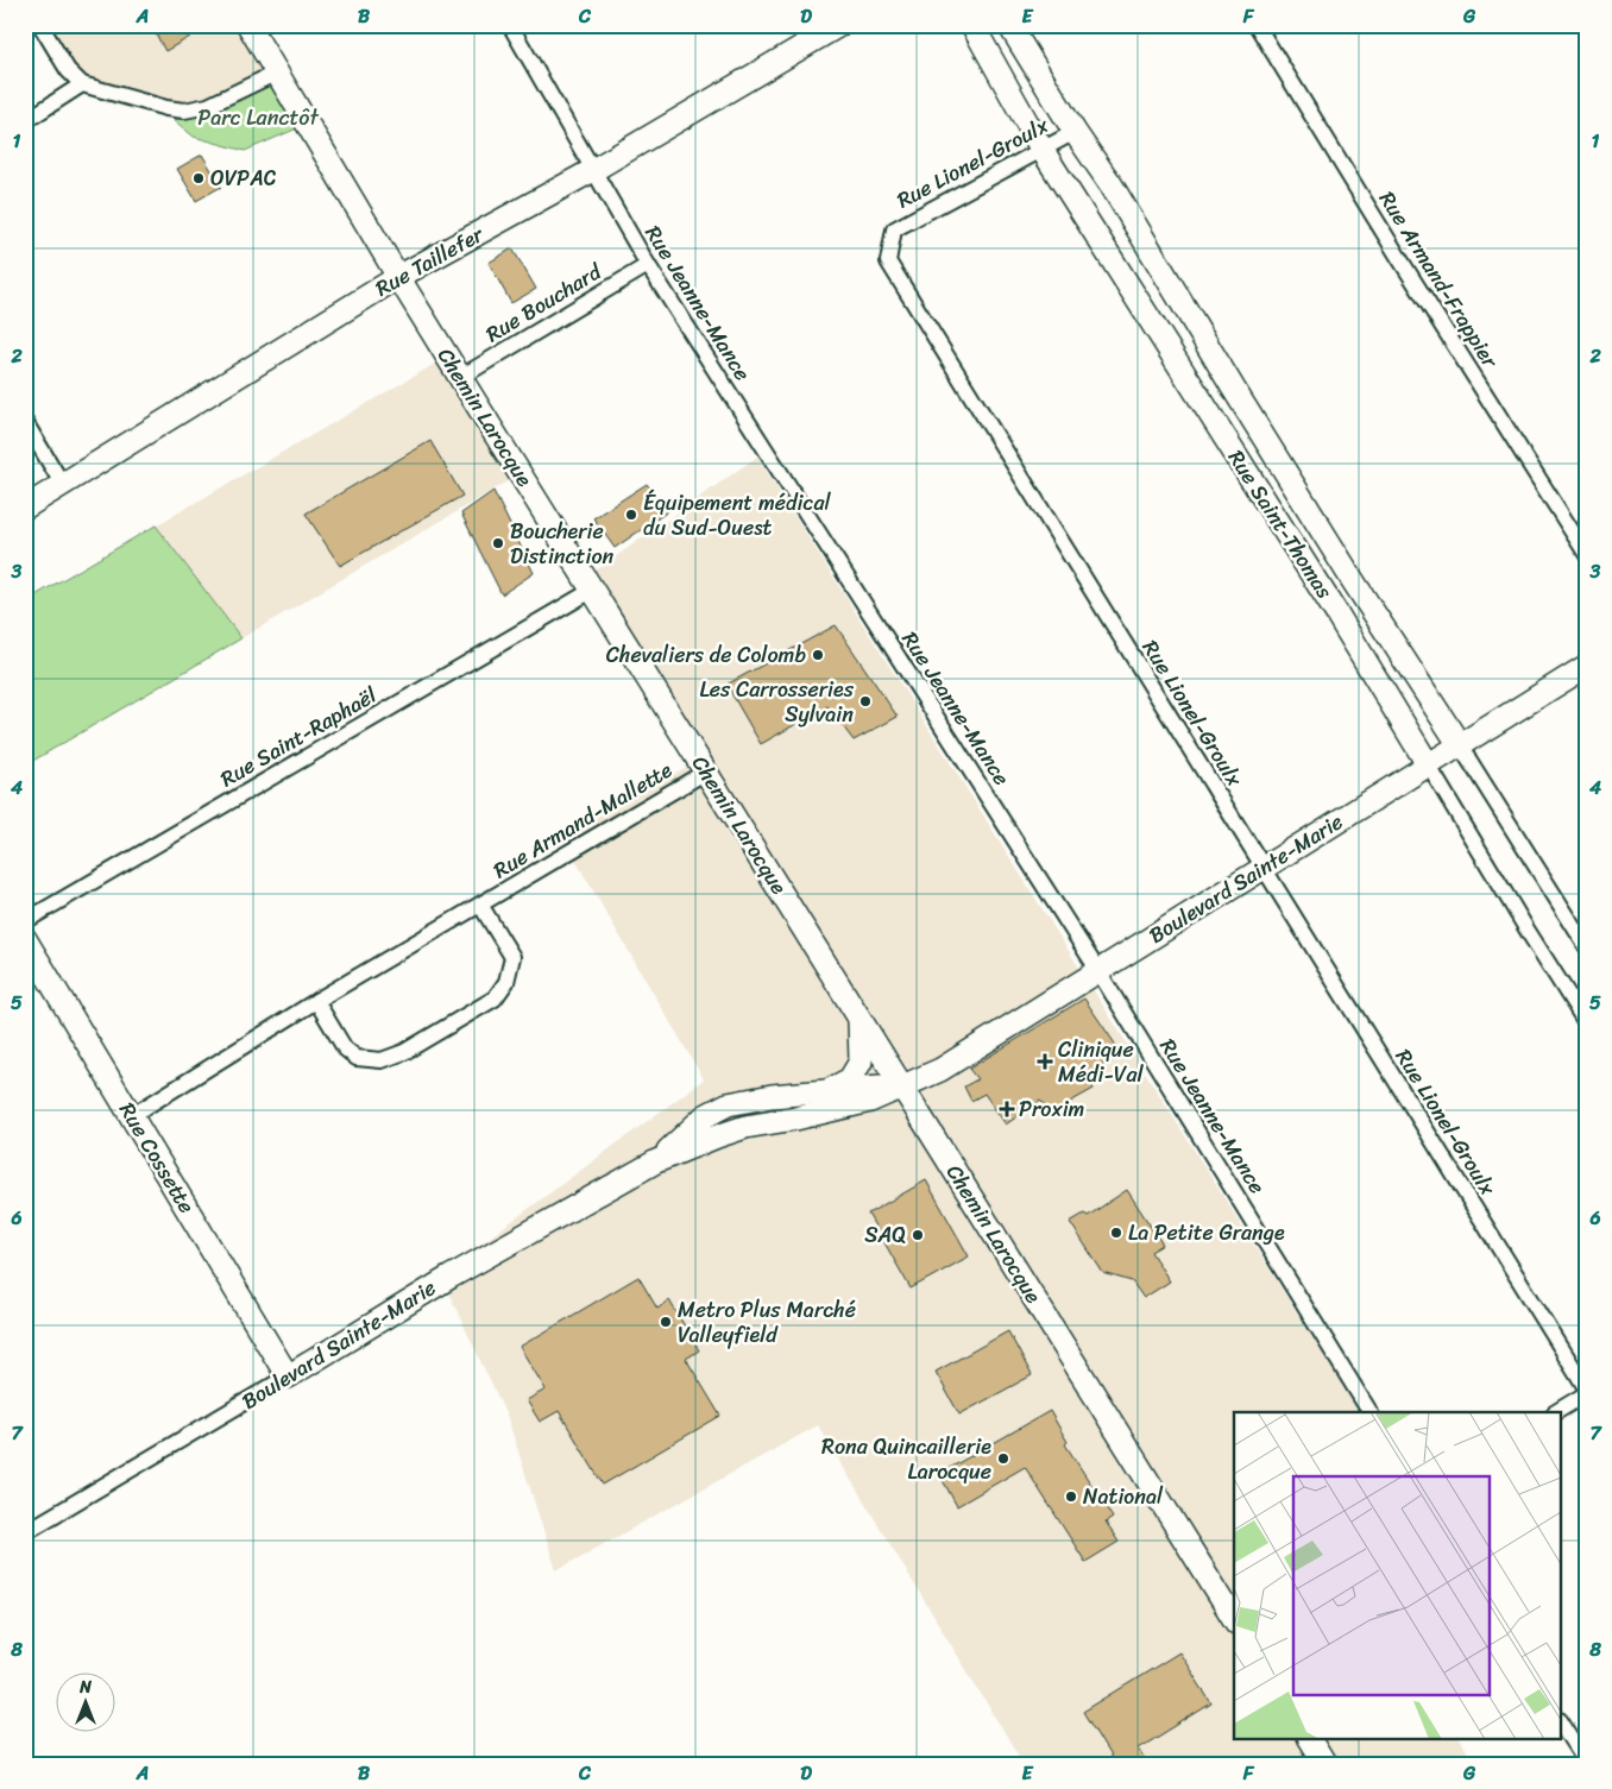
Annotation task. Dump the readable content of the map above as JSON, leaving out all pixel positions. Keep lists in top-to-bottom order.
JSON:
{
  "streets": {
    "street": [
      "Rue Lionel-Groulx",
      "Rue Taillefer",
      "Rue Armand-Frappier",
      "Rue Bouchard",
      "Rue Jeanne-Mance",
      "Chemin Larocque",
      "Rue Saint-Thomas",
      "Rue Saint-Raphaël",
      "Rue Armand-Mallette",
      "Boulevard Sainte-Marie",
      "Rue Cossette"
    ]
  },
  "crossings": [
    ["Rue Lionel-Groulx", "Rue Saint-Thomas"],
    ["Rue Lionel-Groulx", "Boulevard Sainte-Marie"],
    ["Rue Taillefer", "Rue Jeanne-Mance"],
    ["Rue Taillefer", "Chemin Larocque"],
    ["Rue Bouchard", "Rue Jeanne-Mance"],
    ["Rue Bouchard", "Chemin Larocque"],
    ["Rue Jeanne-Mance", "Boulevard Sainte-Marie"],
    ["Chemin Larocque", "Rue Saint-Raphaël"],
    ["Chemin Larocque", "Rue Armand-Mallette"],
    ["Chemin Larocque", "Boulevard Sainte-Marie"],
    ["Rue Saint-Thomas", "Boulevard Sainte-Marie"],
    ["Rue Armand-Mallette", "Rue Cossette"],
    ["Boulevard Sainte-Marie", "Rue Cossette"]
  ],
  "parks": ["Parc Lanctôt"],
  "places": {
    "other": [
      "OVPAC",
      "Équipement médical du Sud-Ouest",
      "Boucherie Distinction",
      "Chevaliers de Colomb",
      "Les Carrosseries Sylvain",
      "La Petite Grange",
      "SAQ",
      "Metro Plus Marché Valleyfield",
      "Rona Quincaillerie Larocque",
      "National"
    ],
    "health": ["Clinique Médi-Val", "Proxim"]
  },
  "north": "top",
  "grid": {
    "columns": [
      "A",
      "B",
      "C",
      "D",
      "E",
      "F",
      "G"
    ],
    "rows": [
      "1",
      "2",
      "3",
      "4",
      "5",
      "6",
      "7",
      "8"
    ]
  }
}
